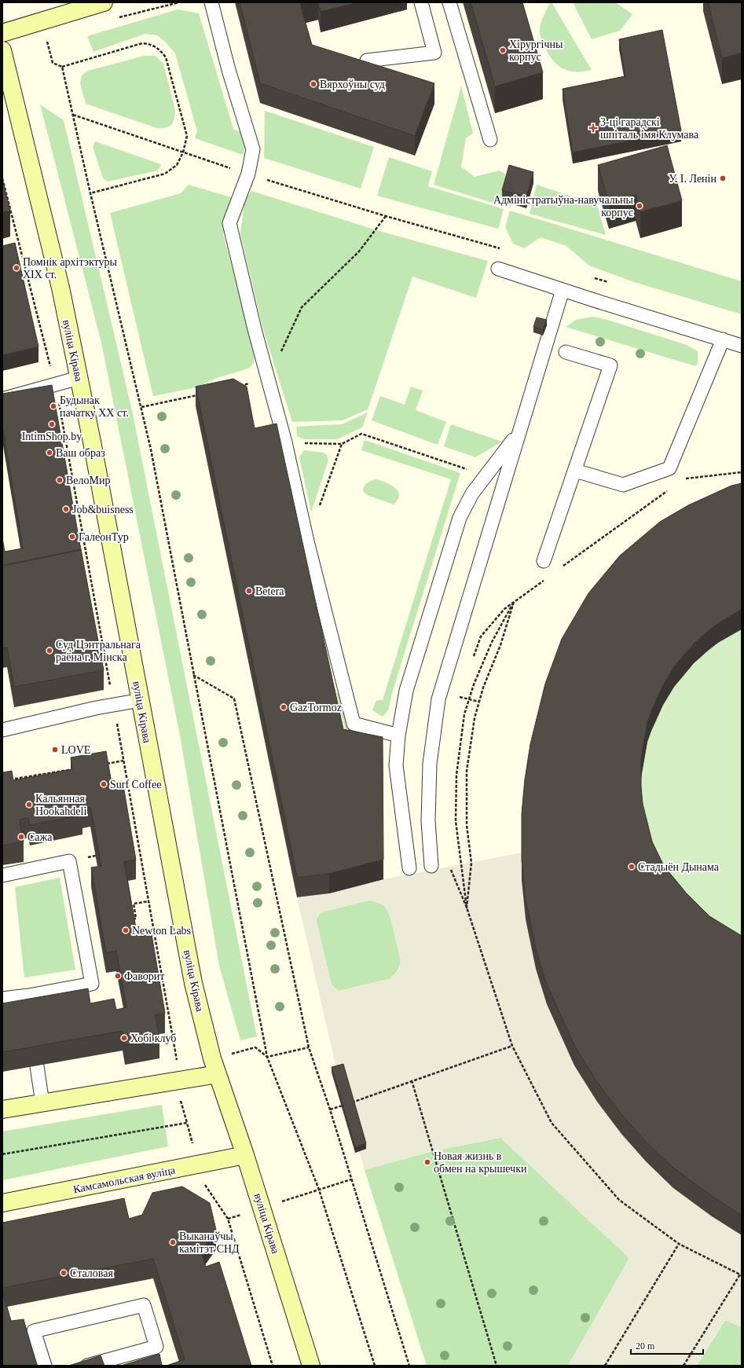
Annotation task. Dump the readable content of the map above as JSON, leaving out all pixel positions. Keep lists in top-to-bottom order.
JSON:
{
  "streets": {
    "main road": ["вуліца Кірава", "Камсамольская вуліца"]
  },
  "crossings": [
    ["вуліца Кірава", "Камсамольская вуліца"]
  ],
  "places": {
    "other": [
      "Хірургічны корпус",
      "Вярхоўны суд",
      "У. І. Ленін",
      "Адміністратыўна-навучальны корпус",
      "Помнік архітэктуры ХІХ ст.",
      "Будынак пачатку XX ст.",
      "IntimShop.by",
      "Ваш образ",
      "ВелоМир",
      "Job&buisness",
      "ГалеонТур",
      "Betera",
      "Суд Цэнтральнага раёна г. Мінска",
      "GazTormoz",
      "LOVE",
      "Surf Coffee",
      "Кальянная Hookahdeli",
      "Сажа",
      "Стадыён Дынама",
      "Newton Labs",
      "Фаворит",
      "Хобі клуб",
      "Новая жизнь в обмен на крышечки",
      "Выканаўчы камітэт СНД",
      "Сталовая"
    ],
    "health": ["3-ці гарадскі шпіталь імя Клумава"]
  },
  "scale_bar": "20 m"
}
